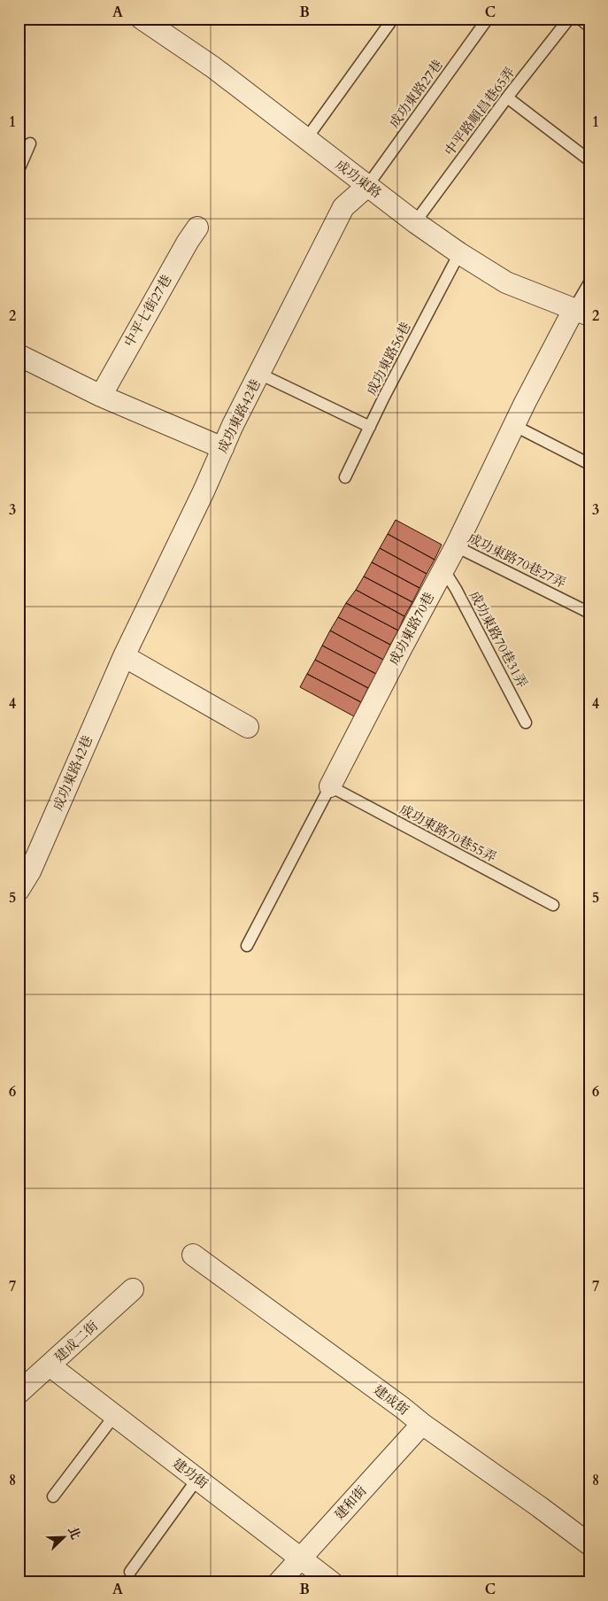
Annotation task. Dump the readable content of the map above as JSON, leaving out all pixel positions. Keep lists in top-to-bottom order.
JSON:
{
  "streets": {
    "street": [
      "成功東路",
      "中平七街27巷",
      "成功東路42巷",
      "成功東路70巷",
      "建成二街",
      "建成街",
      "建功街",
      "建和街"
    ],
    "lane": [
      "成功東路27巷",
      "中平路順昌巷65弄",
      "成功東路56巷",
      "成功東路70巷27弄",
      "成功東路70巷31弄",
      "成功東路70巷55弄"
    ]
  },
  "crossings": [
    ["成功東路27巷", "成功東路"],
    ["成功東路27巷", "成功東路42巷"],
    ["中平路順昌巷65弄", "成功東路"],
    ["成功東路", "成功東路56巷"],
    ["成功東路", "成功東路42巷"],
    ["成功東路", "成功東路70巷"],
    ["成功東路70巷27弄", "成功東路70巷"],
    ["成功東路70巷", "成功東路70巷31弄"],
    ["成功東路70巷", "成功東路70巷55弄"],
    ["建成二街", "建功街"],
    ["建成街", "建和街"],
    ["建功街", "建和街"]
  ],
  "north": "top right",
  "grid": {
    "columns": ["A", "B", "C"],
    "rows": [
      "1",
      "2",
      "3",
      "4",
      "5",
      "6",
      "7",
      "8"
    ]
  }
}
